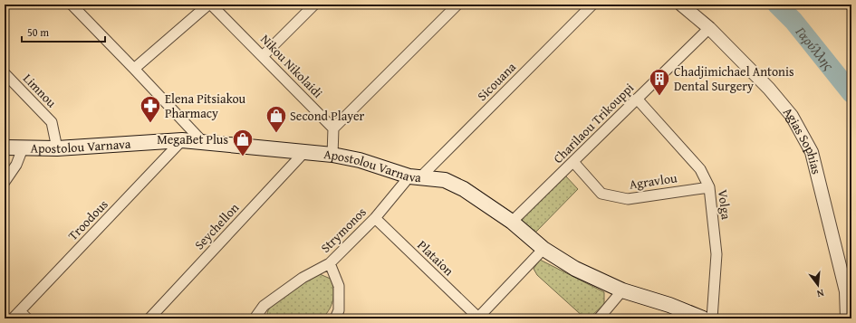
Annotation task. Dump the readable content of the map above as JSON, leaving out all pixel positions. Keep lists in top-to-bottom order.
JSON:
{
  "streets": {
    "main road": ["Apostolou Varnava"],
    "street": [
      "Nikou Nikolaidi",
      "Sicouana",
      "Limnou",
      "Charilaou Trikouppi",
      "Agias Sophias",
      "Agravlou",
      "Volga",
      "Troodous",
      "Seychellon",
      "Strymonos",
      "Plataion"
    ]
  },
  "crossings": [
    ["Sicouana", "Apostolou Varnava"],
    ["Sicouana", "Strymonos"],
    ["Limnou", "Apostolou Varnava"],
    ["Charilaou Trikouppi", "Agias Sophias"],
    ["Charilaou Trikouppi", "Apostolou Varnava"],
    ["Charilaou Trikouppi", "Agravlou"],
    ["Charilaou Trikouppi", "Volga"],
    ["Apostolou Varnava", "Troodous"],
    ["Apostolou Varnava", "Seychellon"],
    ["Apostolou Varnava", "Strymonos"],
    ["Agravlou", "Volga"],
    ["Strymonos", "Plataion"]
  ],
  "water": ["Γαρύλλης"],
  "places": {
    "building": ["Chadjimichael Antonis Dental Surgery"],
    "pharmacy": ["Elena Pitsiakou Pharmacy"],
    "shop": ["Second Player", "MegaBet Plus"]
  },
  "scale_bar": "50 m",
  "north": "bottom"
}
